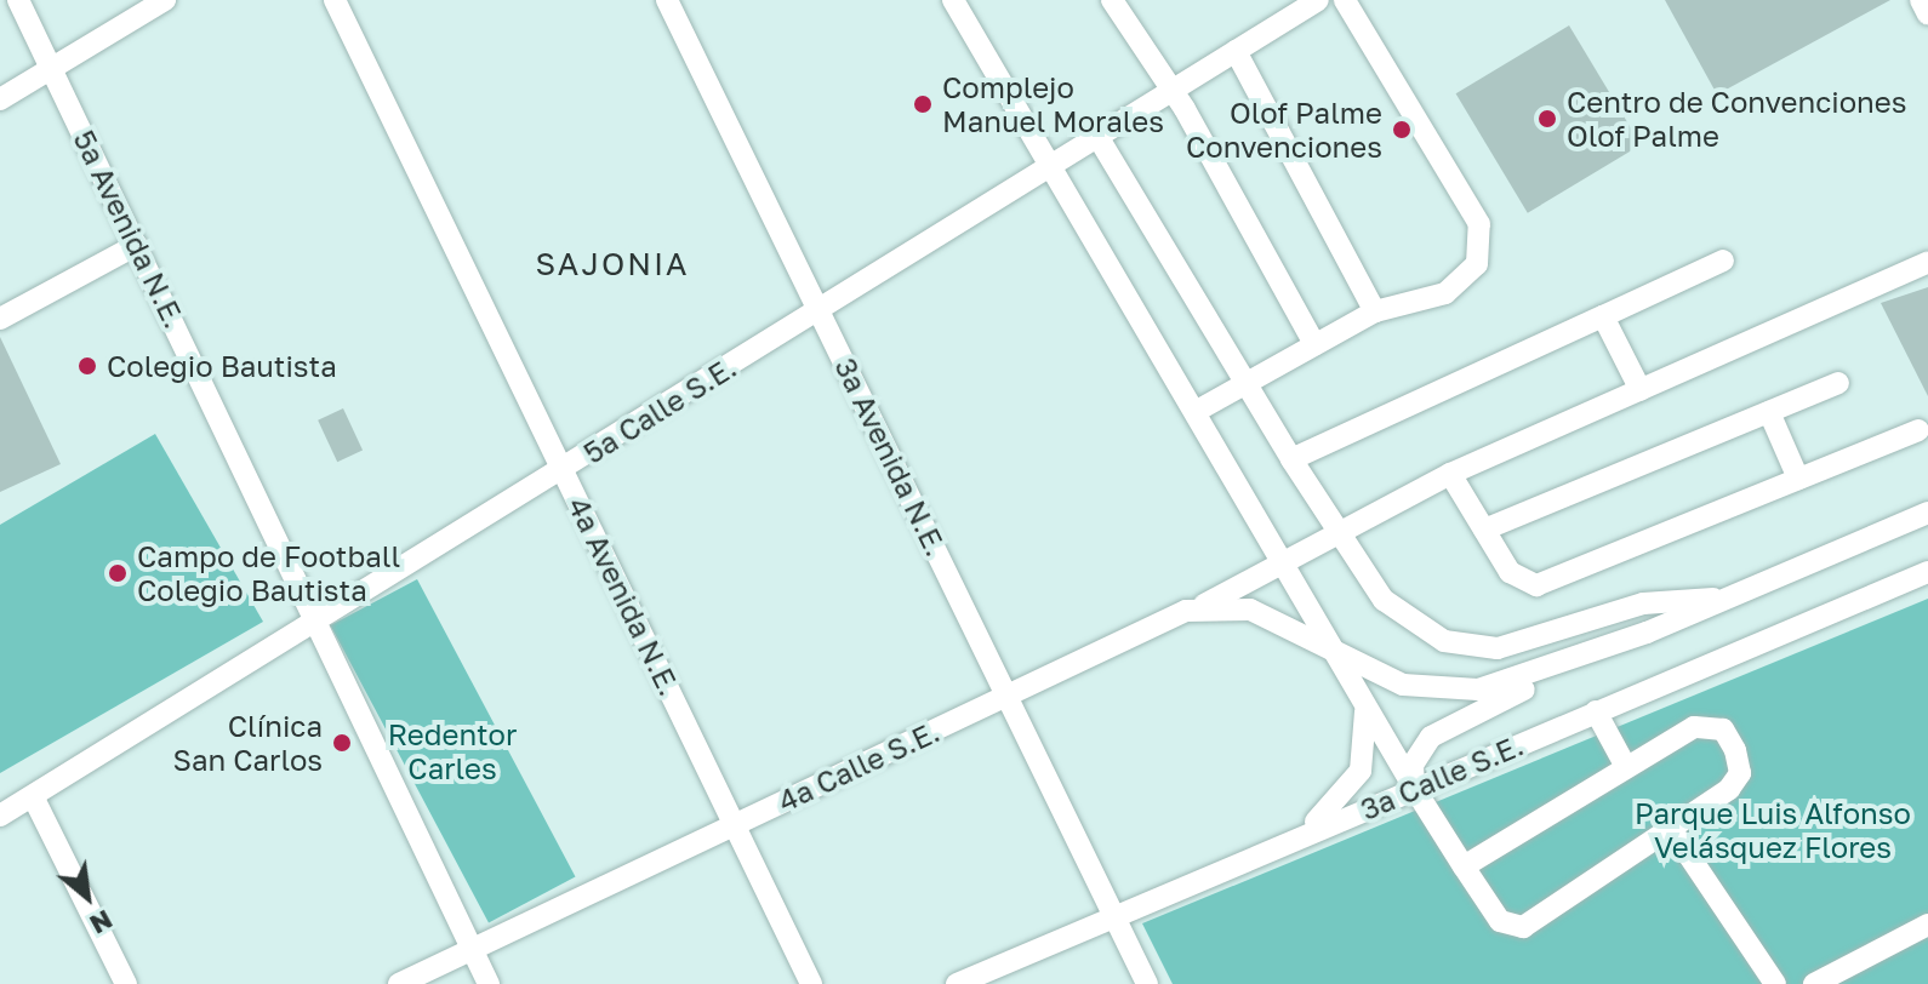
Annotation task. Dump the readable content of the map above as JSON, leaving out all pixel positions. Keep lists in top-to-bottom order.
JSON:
{
  "streets": {
    "street": [
      "5a Avenida N.E.",
      "5a Calle S.E.",
      "3a Avenida N.E.",
      "4a Avenida N.E.",
      "4a Calle S.E.",
      "3a Calle S.E."
    ]
  },
  "crossings": [
    ["5a Avenida N.E.", "5a Calle S.E."],
    ["5a Avenida N.E.", "4a Calle S.E."],
    ["5a Calle S.E.", "3a Avenida N.E."],
    ["5a Calle S.E.", "4a Avenida N.E."],
    ["3a Avenida N.E.", "4a Calle S.E."],
    ["3a Avenida N.E.", "3a Calle S.E."],
    ["4a Avenida N.E.", "4a Calle S.E."]
  ],
  "districts": ["SAJONIA"],
  "parks": ["Redentor Carles", "Parque Luis Alfonso Velásquez Flores"],
  "places": [
    "Complejo Manuel Morales",
    "Centro de Convenciones Olof Palme",
    "Olof Palme Convenciones",
    "Colegio Bautista",
    "Campo de Football Colegio Bautista",
    "Clínica San Carlos"
  ],
  "north": "bottom right"
}
